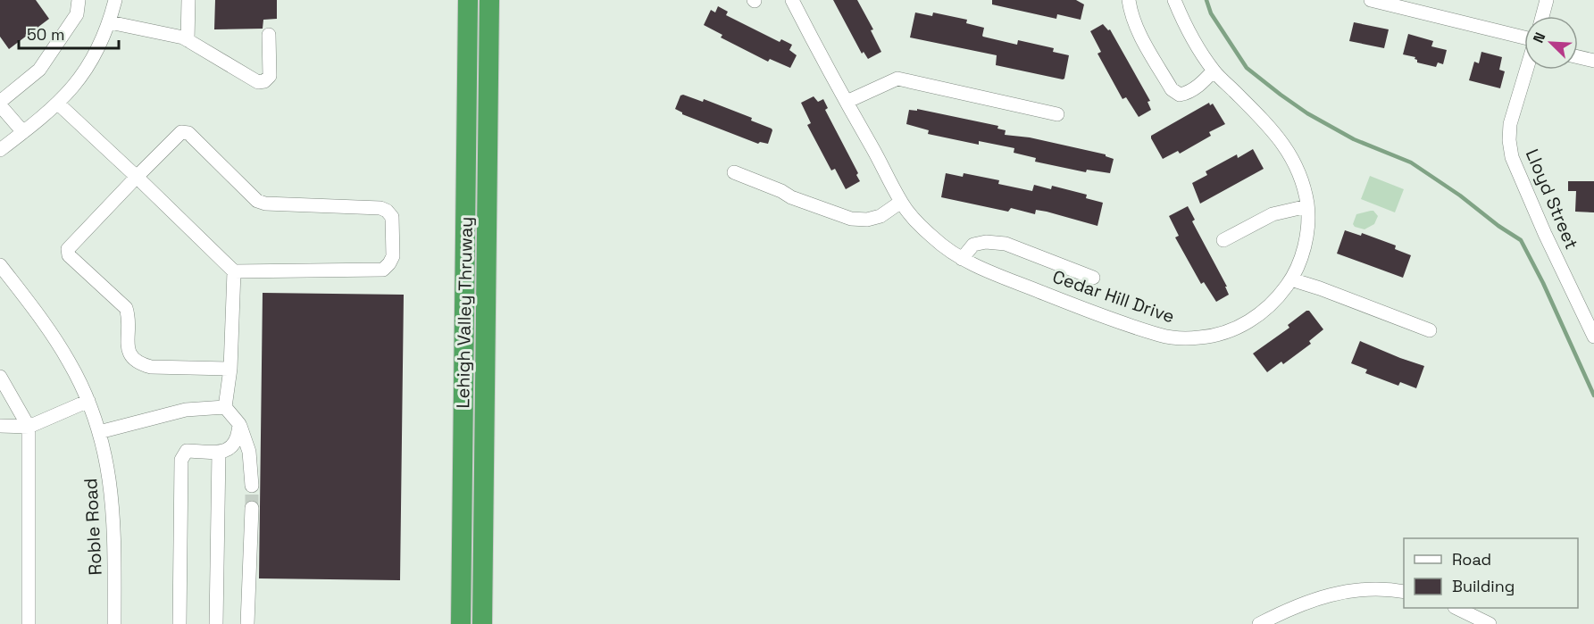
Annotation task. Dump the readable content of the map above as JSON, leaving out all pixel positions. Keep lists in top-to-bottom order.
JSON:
{
  "streets": {
    "highway": ["Lehigh Valley Thruway"],
    "street": ["Lloyd Street", "Cedar Hill Drive", "Roble Road"]
  },
  "legend": ["Road", "Building"],
  "scale_bar": "50 m",
  "north": "top left"
}
